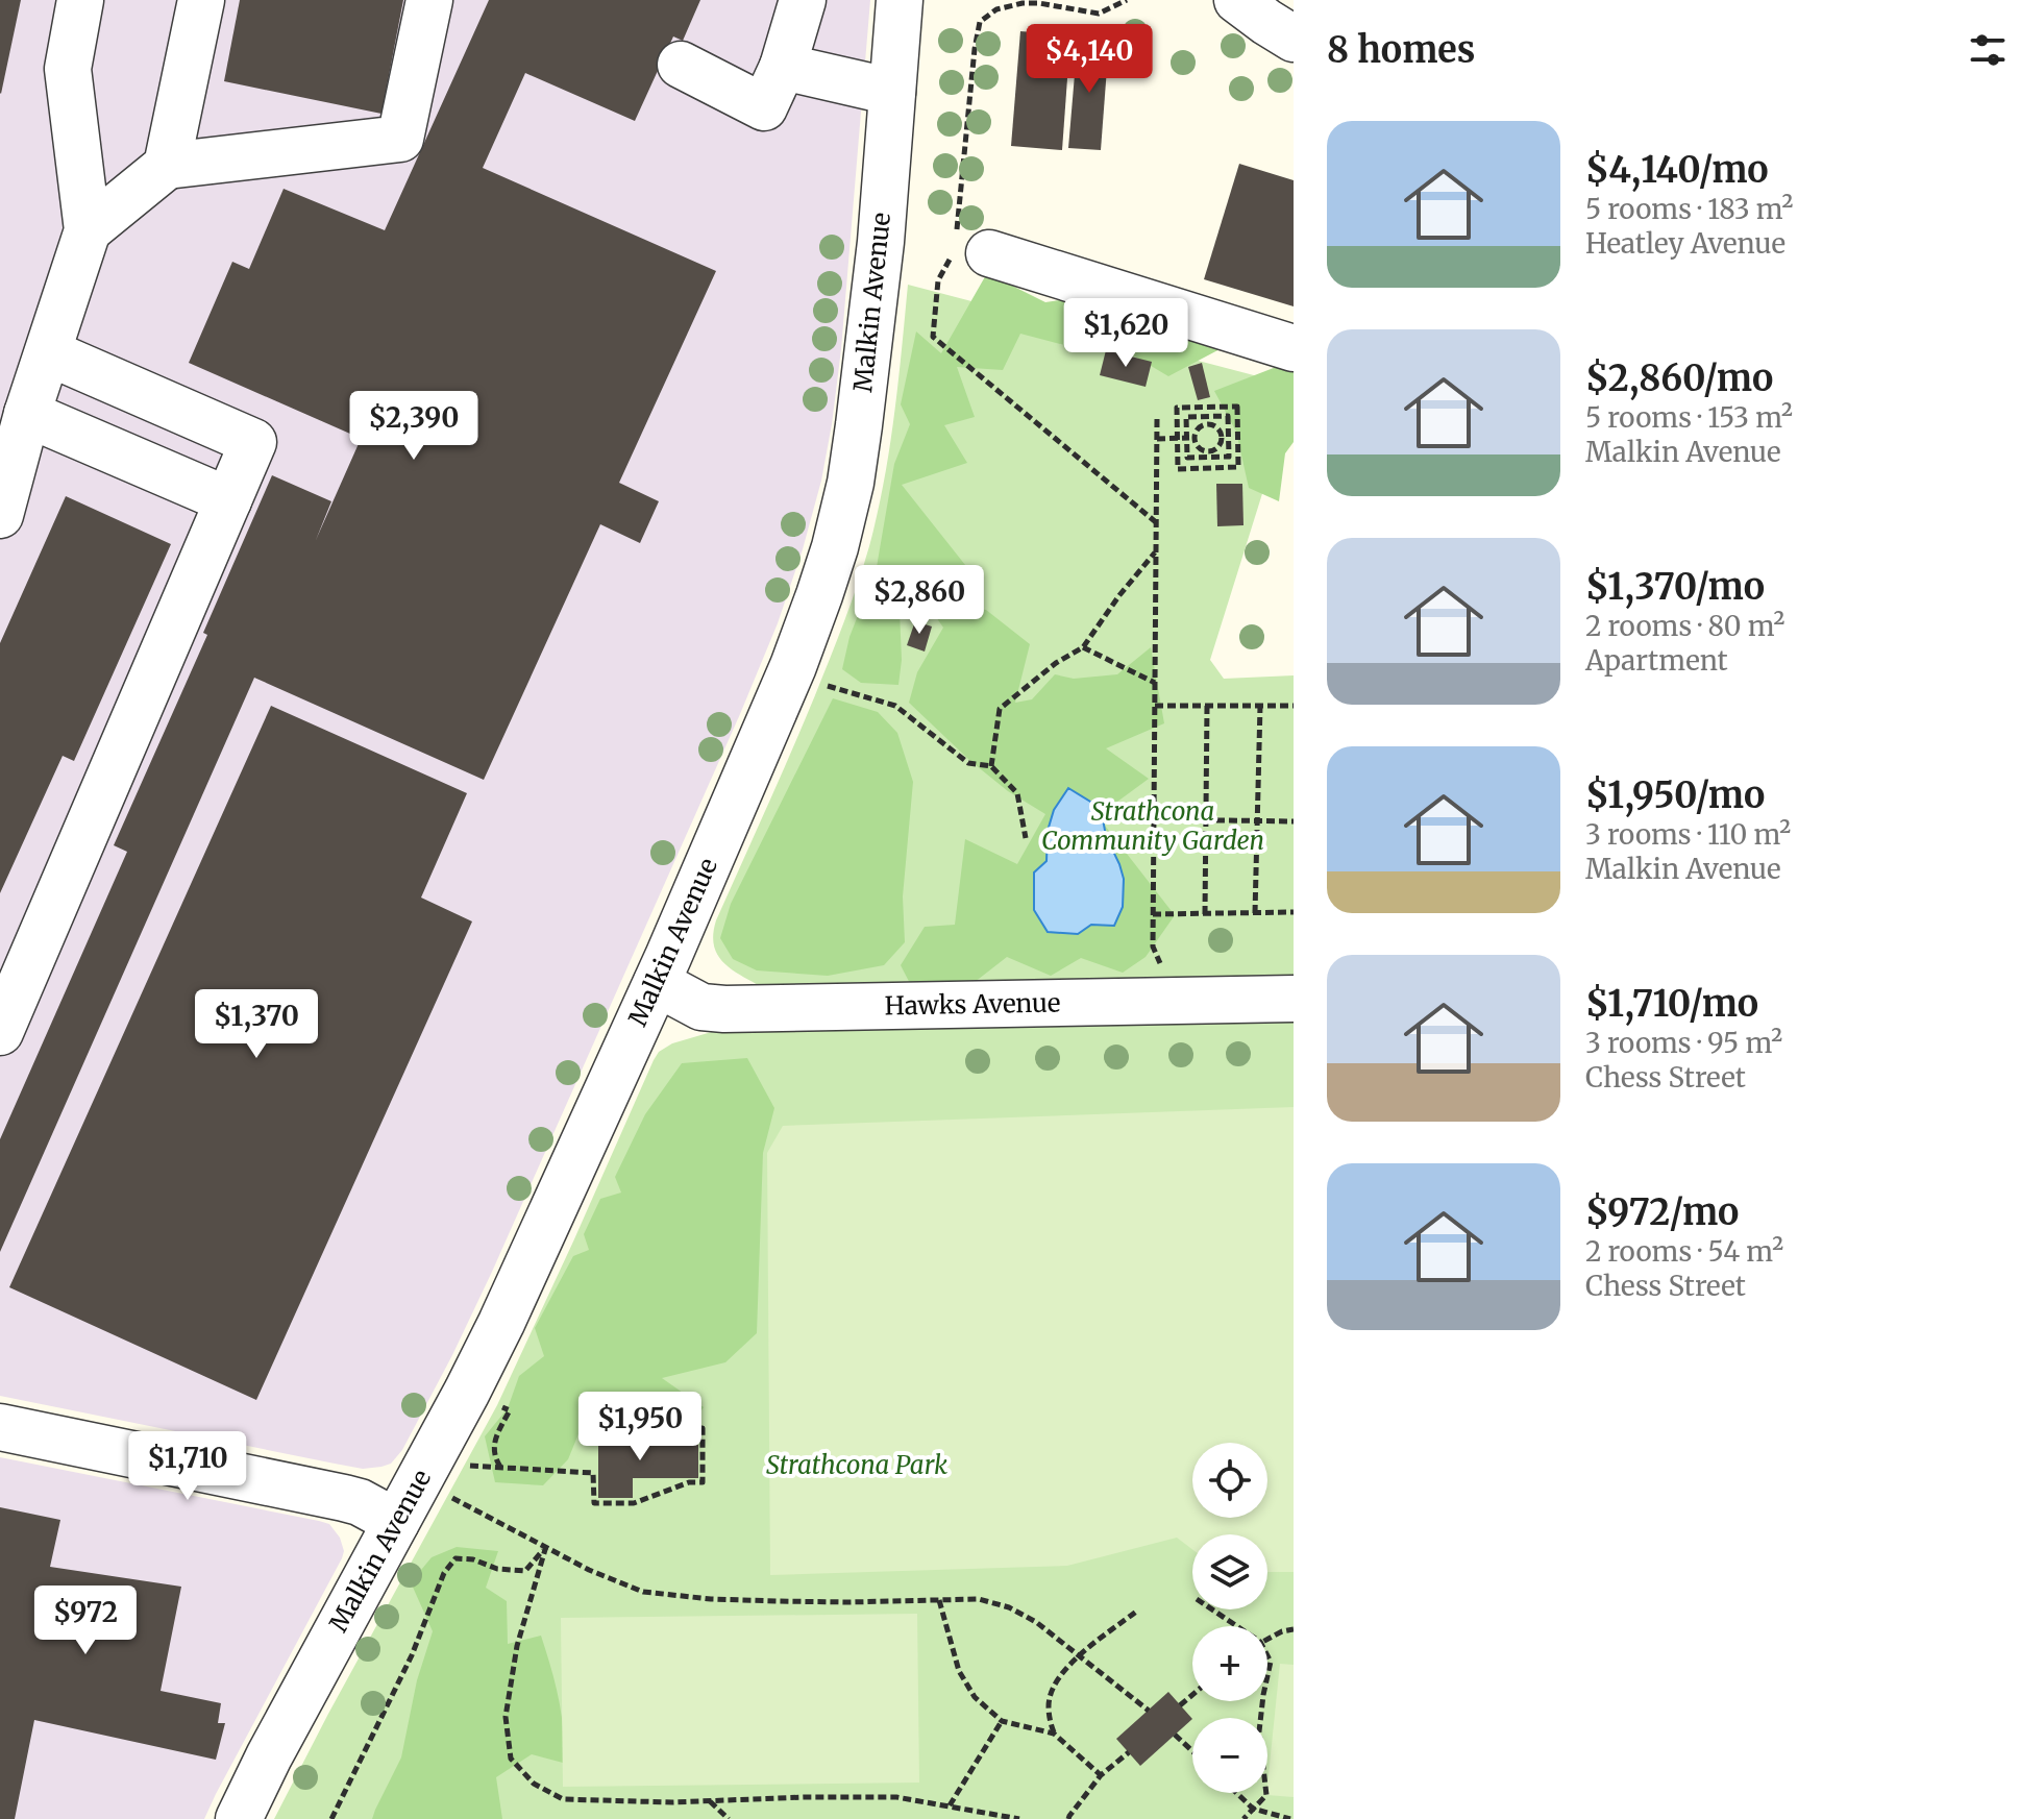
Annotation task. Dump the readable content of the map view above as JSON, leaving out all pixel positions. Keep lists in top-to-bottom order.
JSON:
{
  "streets": {
    "street": ["Malkin Avenue", "Hawks Avenue"]
  },
  "crossings": [
    ["Malkin Avenue", "Hawks Avenue"]
  ],
  "parks": ["Strathcona Community Garden", "Strathcona Park"],
  "page": {
    "heading": "8 homes",
    "price": [
      "$4,140",
      "$1,620",
      "$2,390",
      "$2,860",
      "$1,370",
      "$1,950",
      "$1,710",
      "$972"
    ],
    "list": [
      {
        "name": "$4,140/mo",
        "note": "5 rooms · 183 m² · Heatley Avenue"
      },
      {
        "name": "$2,860/mo",
        "note": "5 rooms · 153 m² · Malkin Avenue"
      },
      {
        "name": "$1,370/mo",
        "note": "2 rooms · 80 m² · Apartment"
      },
      {
        "name": "$1,950/mo",
        "note": "3 rooms · 110 m² · Malkin Avenue"
      },
      {
        "name": "$1,710/mo",
        "note": "3 rooms · 95 m² · Chess Street"
      },
      {
        "name": "$972/mo",
        "note": "2 rooms · 54 m² · Chess Street"
      }
    ],
    "map_buttons": ["+", "−"]
  }
}
